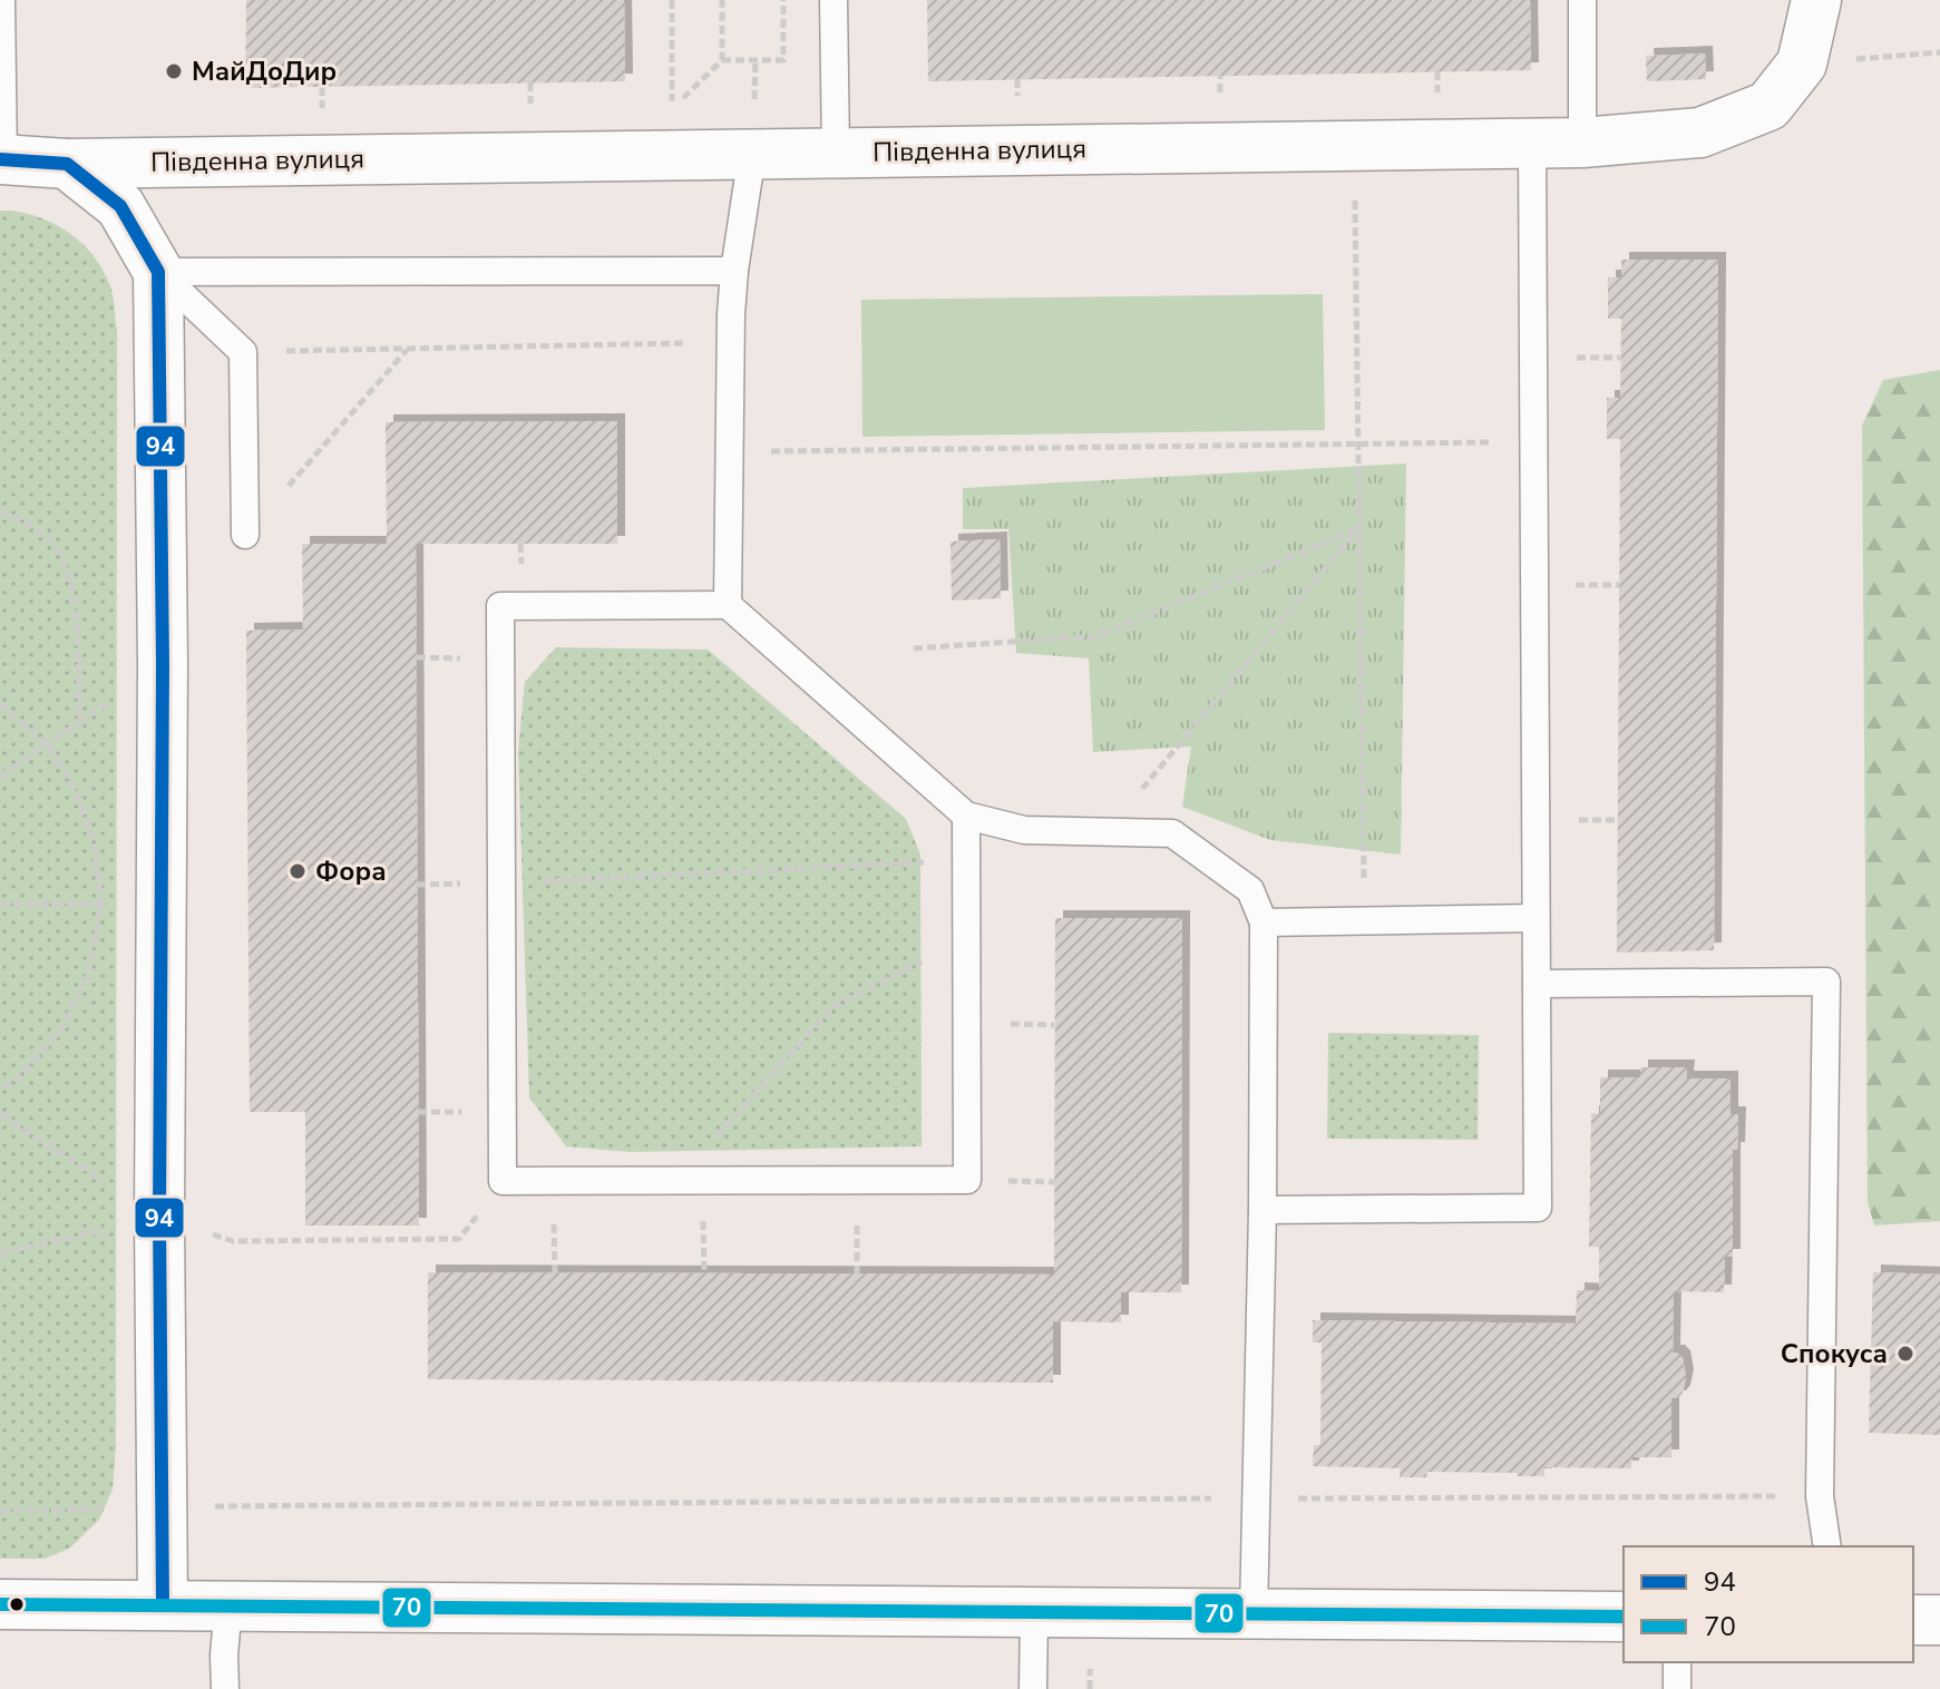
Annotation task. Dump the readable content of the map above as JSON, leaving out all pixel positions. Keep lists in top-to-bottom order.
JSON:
{
  "streets": {
    "street": ["Південна вулиця"]
  },
  "places": ["МайДоДир", "Фора", "Спокуса"],
  "lines": ["transit line 94", "transit line 70"],
  "legend": ["94", "70"]
}
